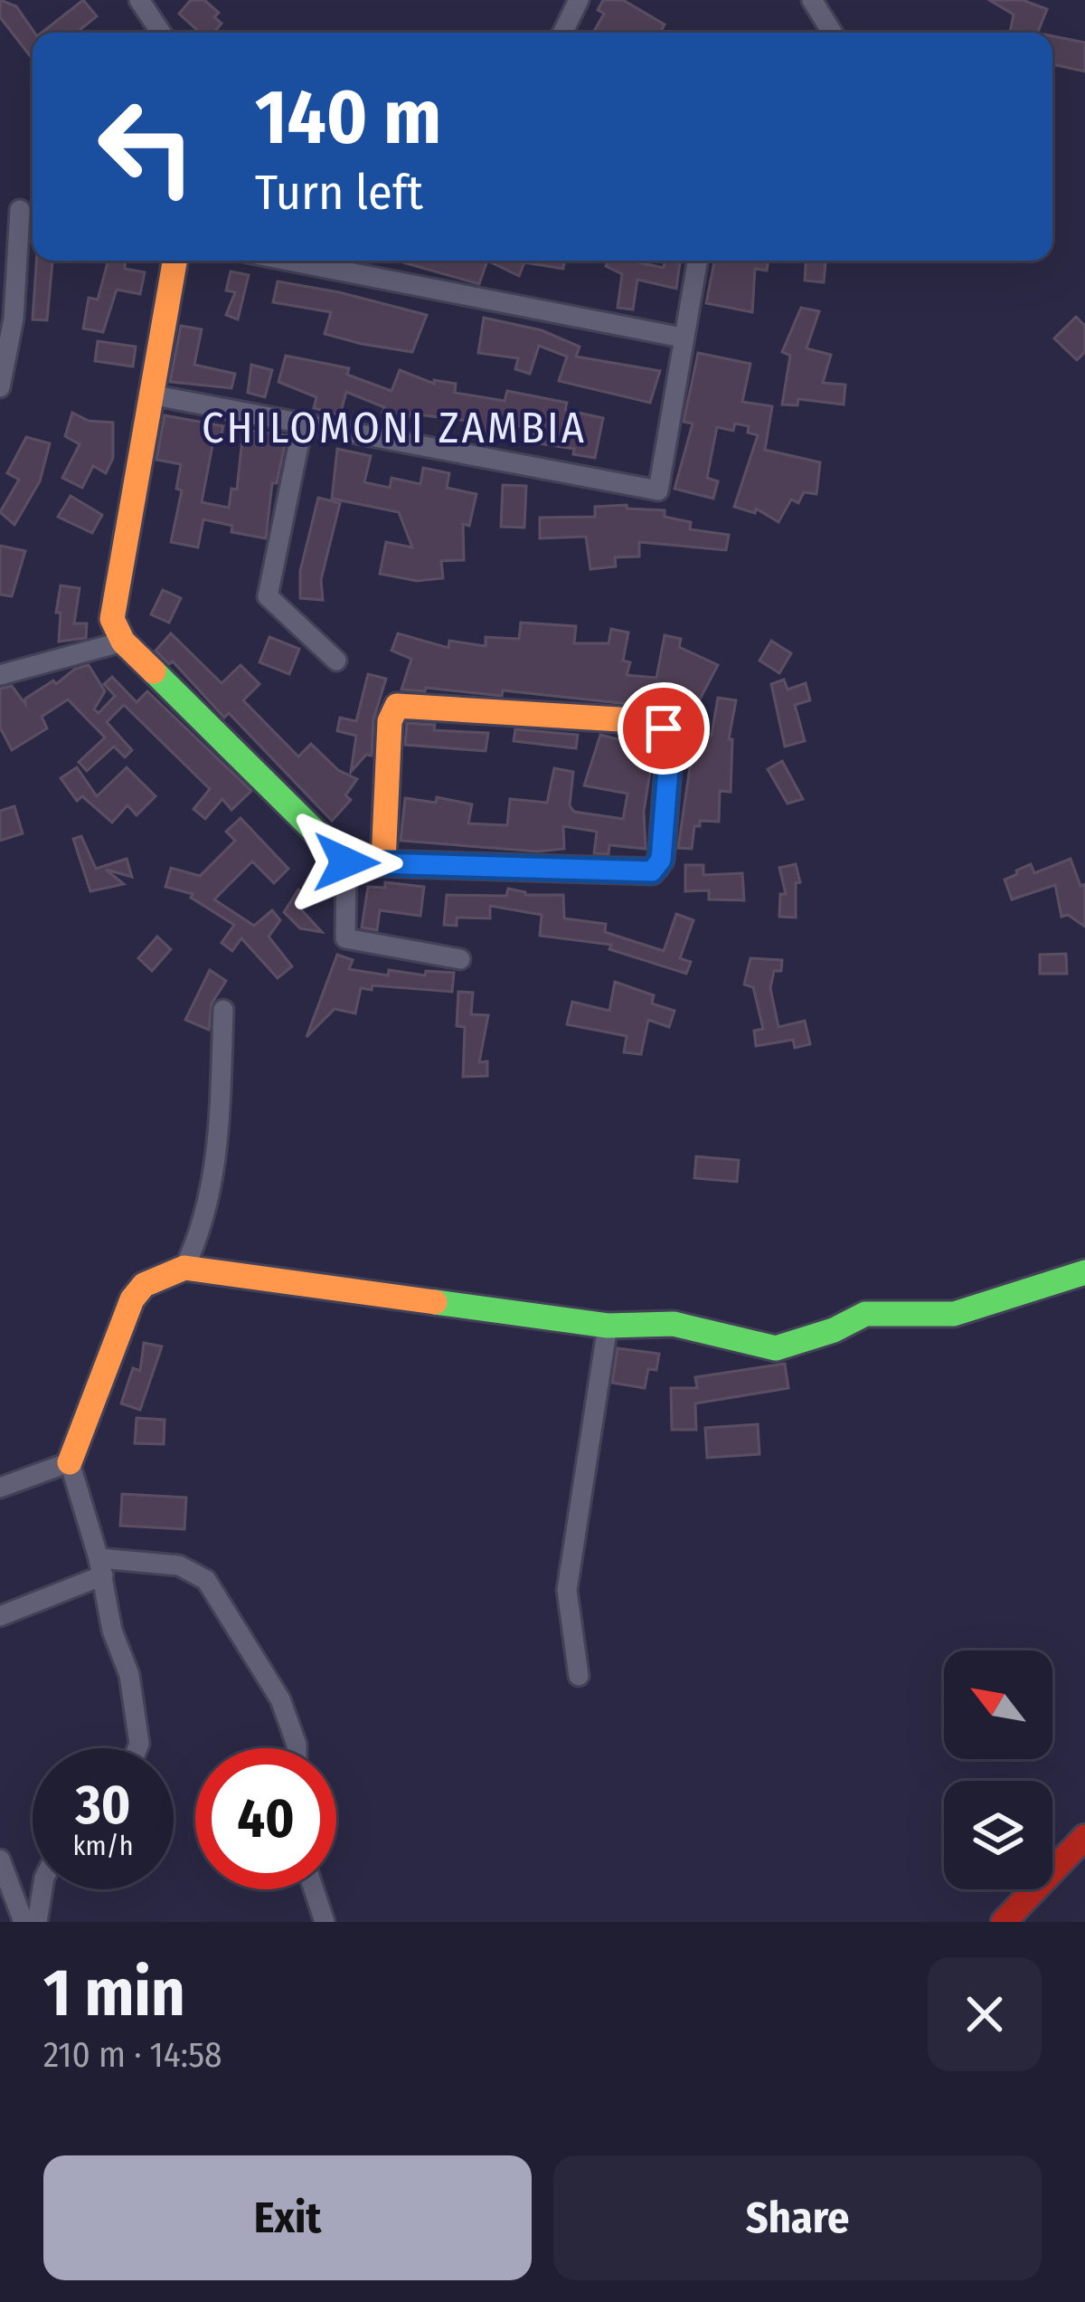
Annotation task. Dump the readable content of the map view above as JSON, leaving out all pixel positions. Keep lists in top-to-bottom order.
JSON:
{
  "districts": ["CHILOMONI ZAMBIA"],
  "north": "top left",
  "page": {
    "turn": ["140 m", "Turn left"],
    "speed": "30 km/h",
    "limit": "40",
    "heading": ["1 min", "210 m · 14:58"],
    "buttons": ["Exit", "Share"]
  }
}
